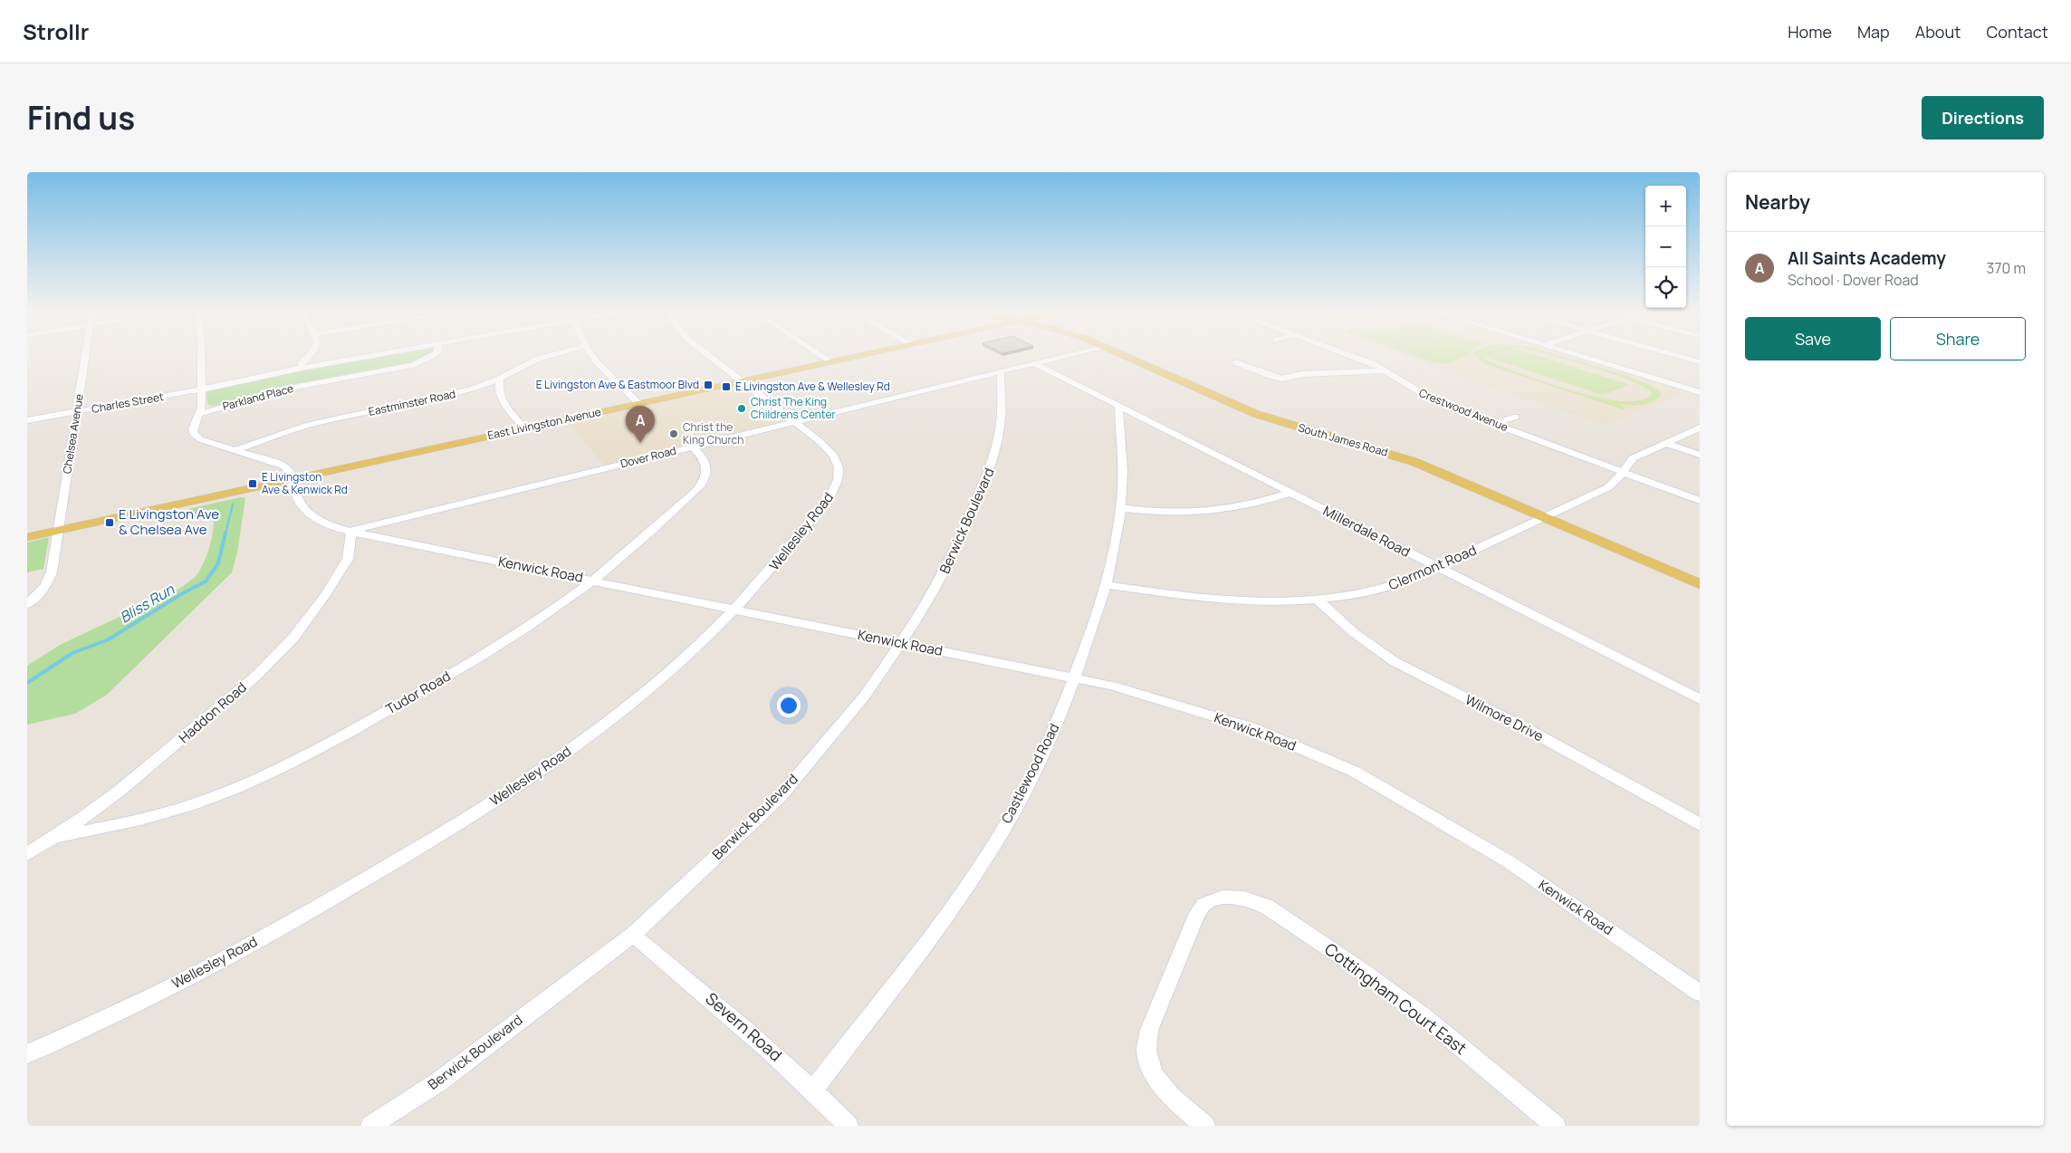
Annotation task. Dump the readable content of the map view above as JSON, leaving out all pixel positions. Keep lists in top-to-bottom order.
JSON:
{
  "streets": {
    "main road": ["East Livingston Avenue", "South James Road"],
    "street": [
      "Parkland Place",
      "Charles Street",
      "Eastminster Road",
      "Crestwood Avenue",
      "Chelsea Avenue",
      "Dover Road",
      "Berwick Boulevard",
      "Wellesley Road",
      "Millerdale Road",
      "Clermont Road",
      "Kenwick Road",
      "Tudor Road",
      "Haddon Road",
      "Wilmore Drive",
      "Castlewood Road",
      "Cottingham Court East",
      "Severn Road"
    ]
  },
  "crossings": [
    ["Parkland Place", "Kenwick Road"],
    ["Charles Street", "Chelsea Avenue"],
    ["Charles Street", "Kenwick Road"],
    ["Eastminster Road", "Kenwick Road"],
    ["Crestwood Avenue", "Clermont Road"],
    ["East Livingston Avenue", "Chelsea Avenue"],
    ["East Livingston Avenue", "Wellesley Road"],
    ["East Livingston Avenue", "Kenwick Road"],
    ["South James Road", "Clermont Road"],
    ["Dover Road", "Berwick Boulevard"],
    ["Dover Road", "Wellesley Road"],
    ["Dover Road", "Millerdale Road"],
    ["Dover Road", "Kenwick Road"],
    ["Dover Road", "Tudor Road"],
    ["Dover Road", "Haddon Road"],
    ["Berwick Boulevard", "Kenwick Road"],
    ["Berwick Boulevard", "Severn Road"],
    ["Wellesley Road", "Kenwick Road"],
    ["Millerdale Road", "Clermont Road"],
    ["Millerdale Road", "Castlewood Road"],
    ["Clermont Road", "Wilmore Drive"],
    ["Clermont Road", "Castlewood Road"],
    ["Kenwick Road", "Tudor Road"],
    ["Kenwick Road", "Haddon Road"],
    ["Kenwick Road", "Castlewood Road"],
    ["Tudor Road", "Haddon Road"],
    ["Castlewood Road", "Severn Road"]
  ],
  "water": ["Bliss Run"],
  "places": {
    "transit": [
      "E Livingston Ave & Eastmoor Blvd",
      "E Livingston Ave & Wellesley Rd",
      "E Livingston Ave & Kenwick Rd",
      "E Livingston Ave & Chelsea Ave"
    ],
    "other": ["Christ The King Childrens Center", "Christ the King Church"]
  },
  "page": {
    "header": "Strollr",
    "nav": [
      "Home",
      "Map",
      "About",
      "Contact"
    ],
    "title": "Find us",
    "buttons": [
      "Directions",
      ["Save", "Share"]
    ],
    "heading": "Nearby",
    "map_buttons": ["+", "−"],
    "list": [
      {
        "mark": "A",
        "name": "All Saints Academy",
        "note": "School · Dover Road",
        "value": "370 m"
      }
    ],
    "pins": "A"
  }
}
